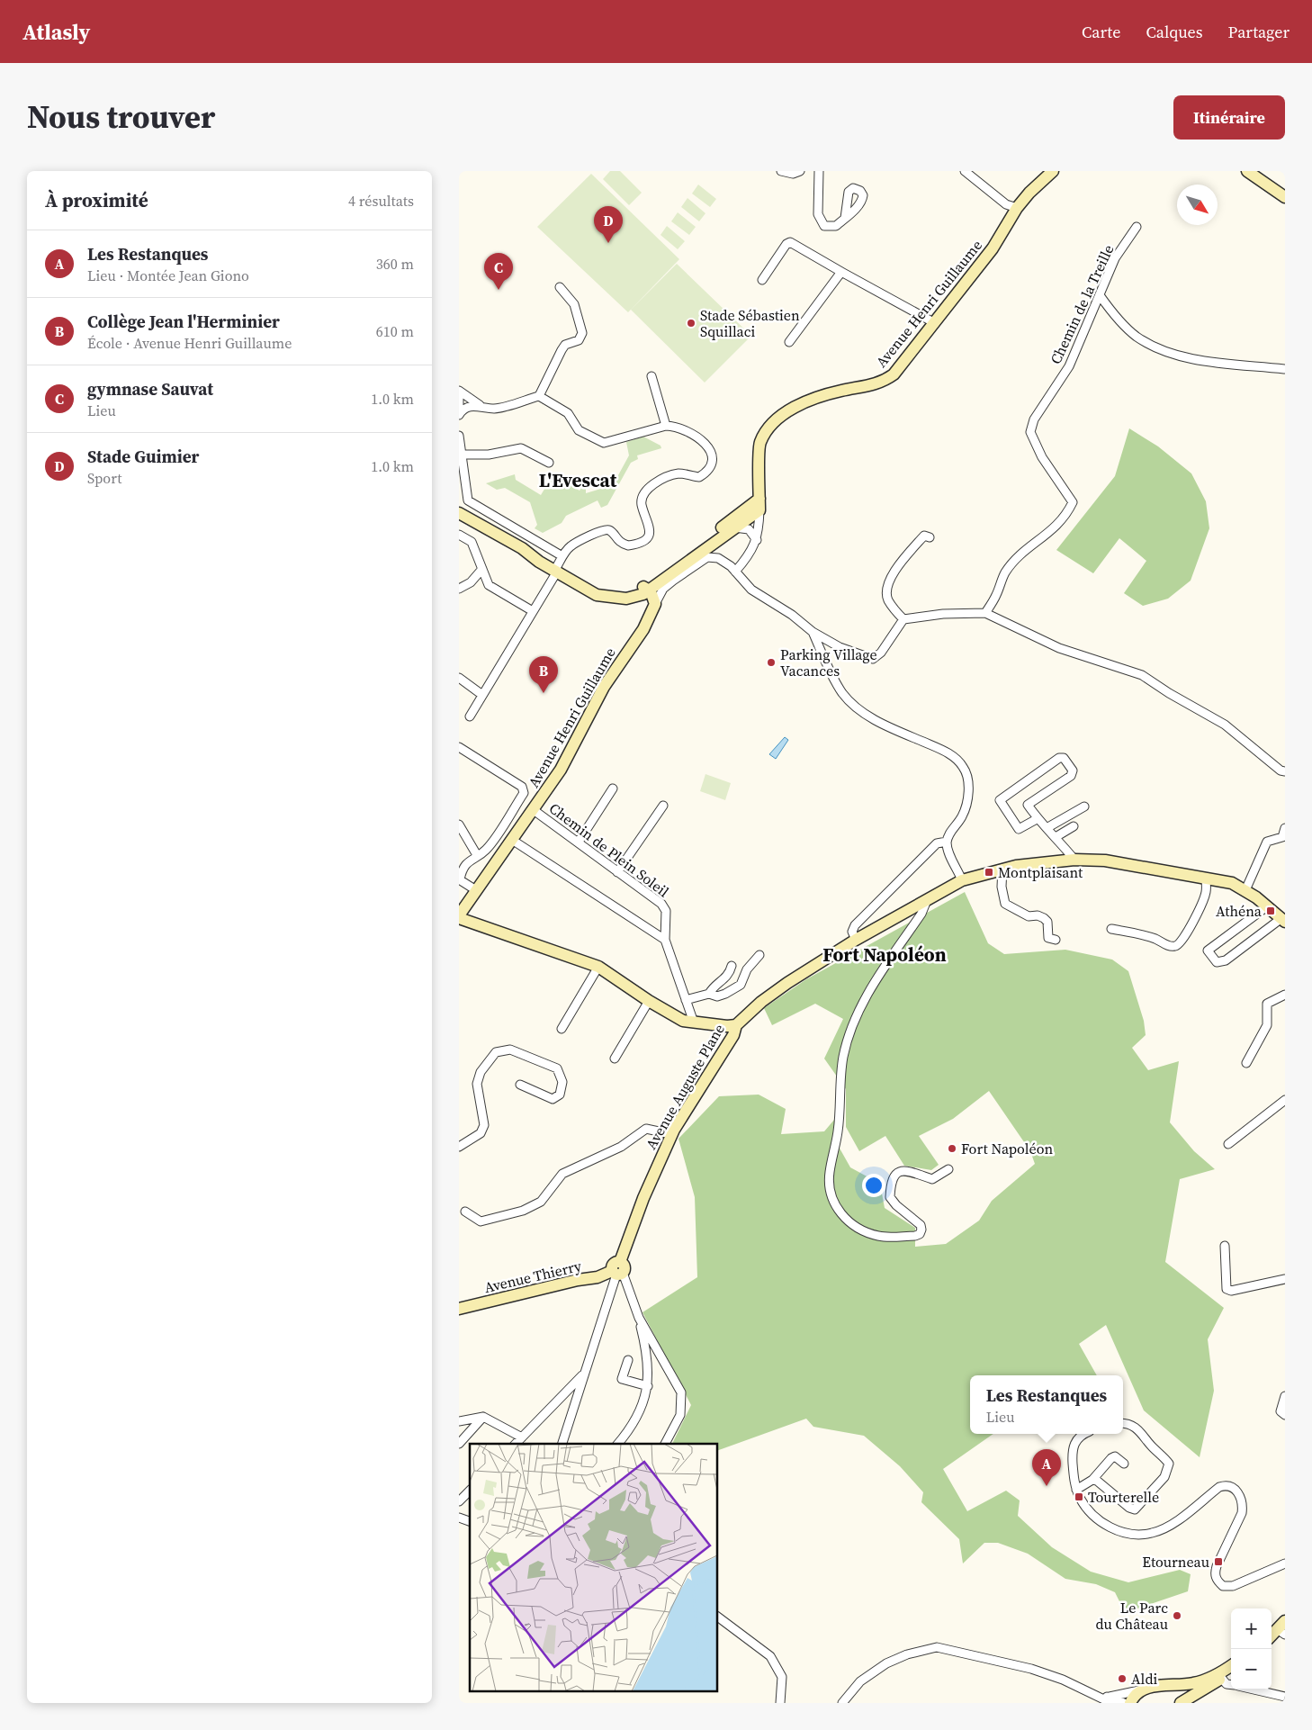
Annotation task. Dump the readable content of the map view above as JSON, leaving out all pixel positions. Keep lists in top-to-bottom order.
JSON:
{
  "streets": {
    "street": [
      "Avenue Henri Guillaume",
      "Chemin de la Treille",
      "Chemin de Plein Soleil",
      "Avenue Auguste Plane",
      "Avenue Thierry"
    ]
  },
  "crossings": [
    ["Avenue Henri Guillaume", "Chemin de Plein Soleil"],
    ["Avenue Auguste Plane", "Avenue Thierry"]
  ],
  "districts": ["L'Evescat", "Fort Napoléon"],
  "places": {
    "other": [
      "Stade Sébastien Squillaci",
      "Parking Village Vacances",
      "Fort Napoléon",
      "Le Parc du Château",
      "Aldi"
    ],
    "transit": [
      "Montplaisant",
      "Athéna",
      "Tourterelle",
      "Etourneau"
    ]
  },
  "north": "bottom right",
  "page": {
    "header": "Atlasly",
    "nav": ["Carte", "Calques", "Partager"],
    "title": "Nous trouver",
    "buttons": "Itinéraire",
    "heading": ["À proximité", "4 résultats"],
    "pins": [
      "D",
      "C",
      "B",
      "A"
    ],
    "list": [
      {
        "mark": "A",
        "name": "Les Restanques",
        "note": "Lieu · Montée Jean Giono",
        "value": "360 m"
      },
      {
        "mark": "B",
        "name": "Collège Jean l'Herminier",
        "note": "École · Avenue Henri Guillaume",
        "value": "610 m"
      },
      {
        "mark": "C",
        "name": "gymnase Sauvat",
        "note": "Lieu",
        "value": "1.0 km"
      },
      {
        "mark": "D",
        "name": "Stade Guimier",
        "note": "Sport",
        "value": "1.0 km"
      }
    ],
    "popup": ["Les Restanques", "Lieu"],
    "map_buttons": ["+", "−"]
  }
}
